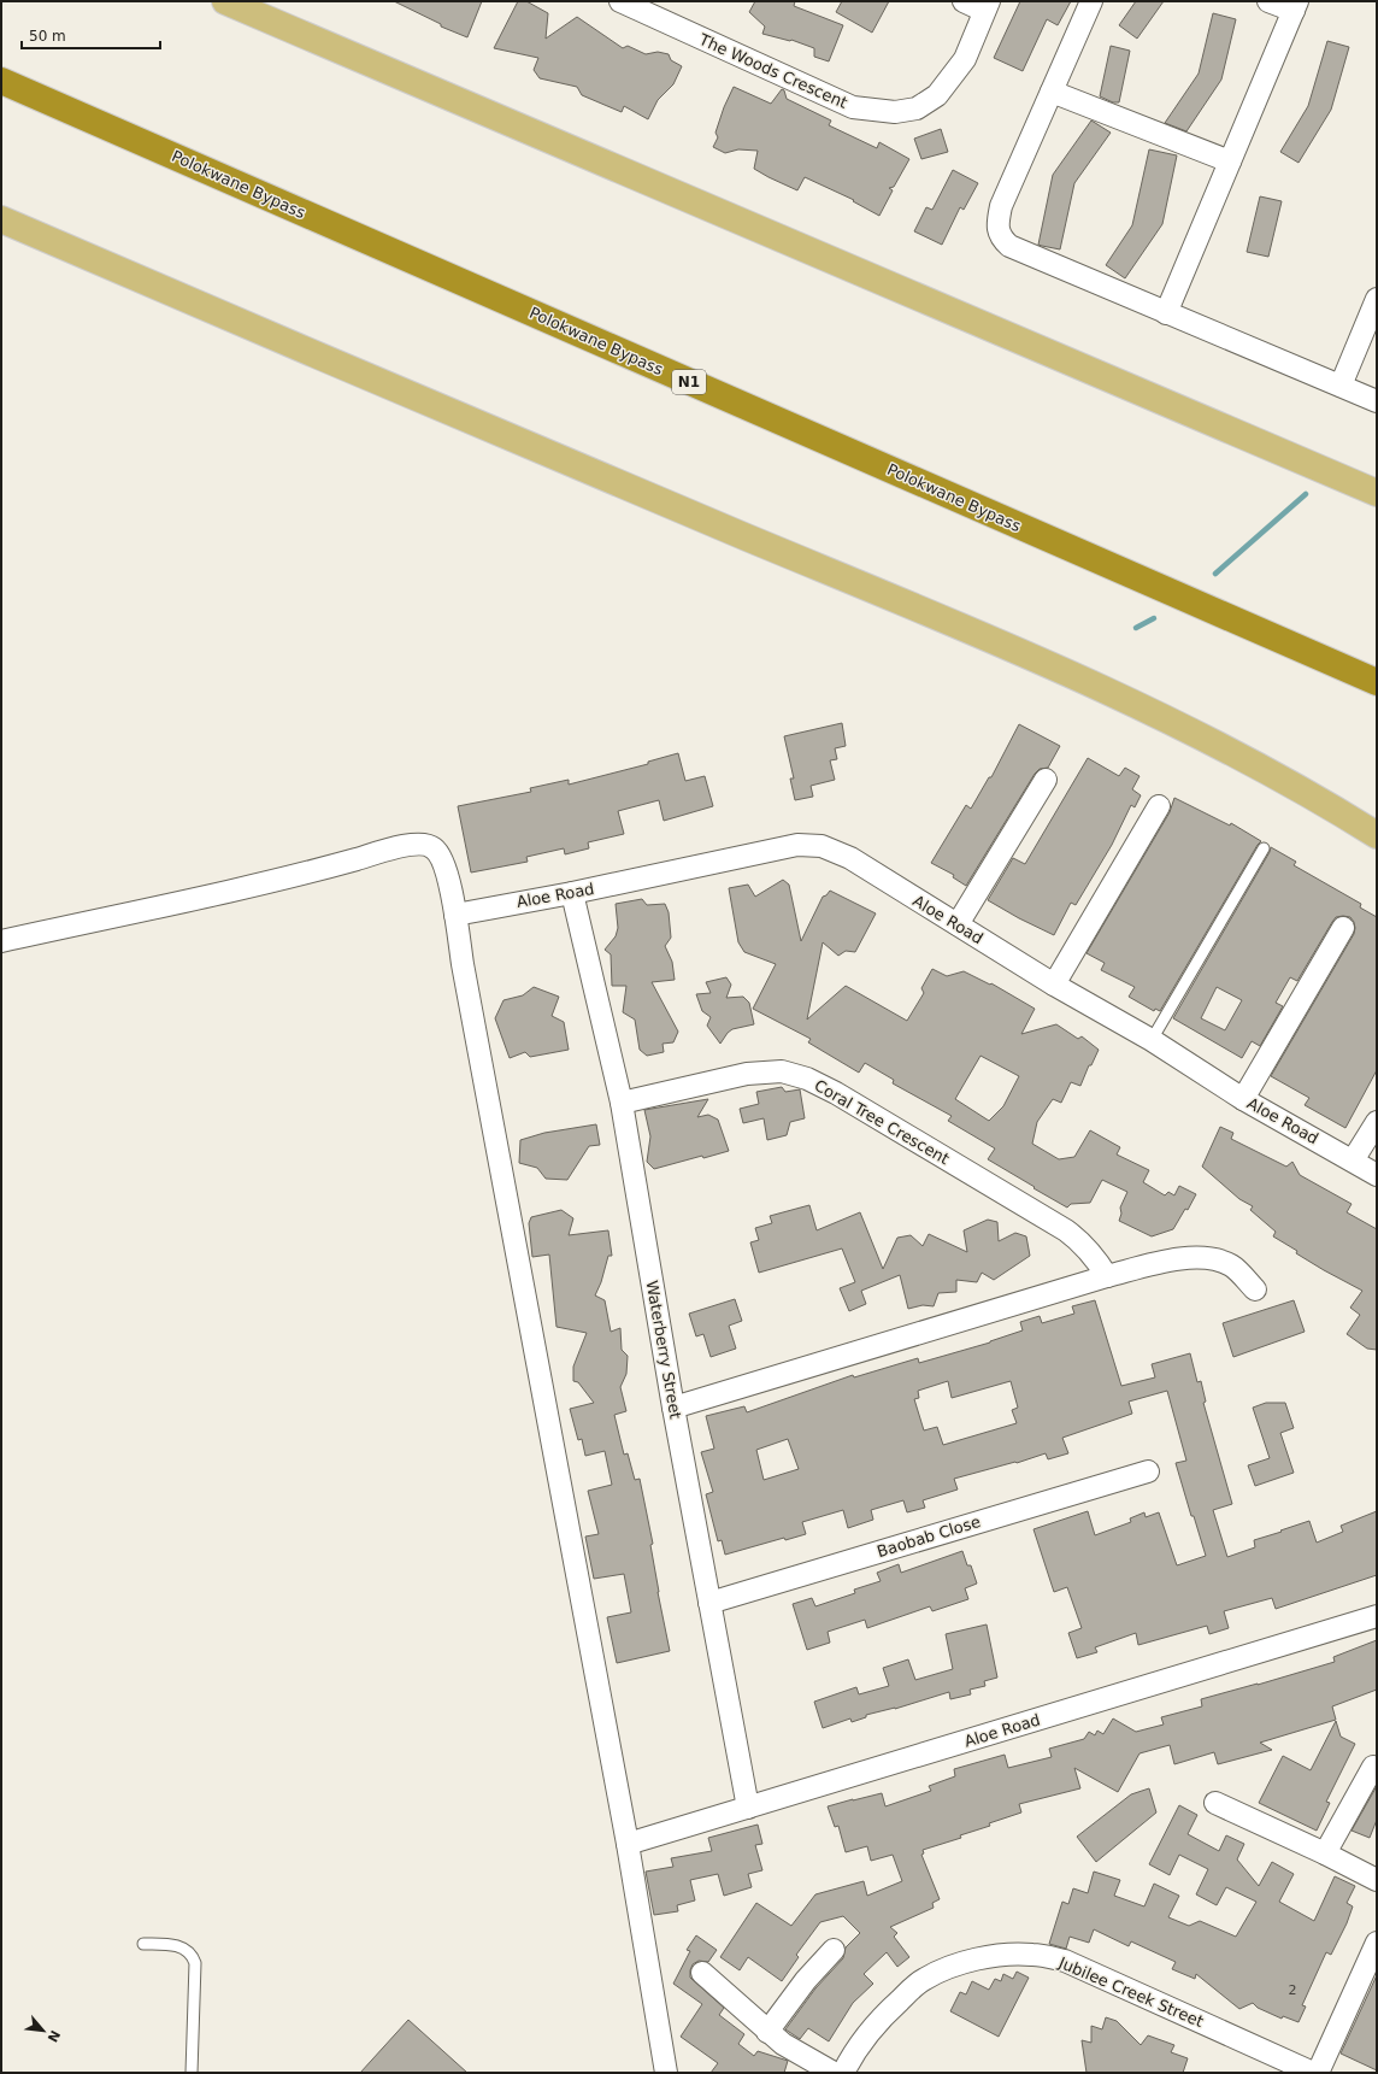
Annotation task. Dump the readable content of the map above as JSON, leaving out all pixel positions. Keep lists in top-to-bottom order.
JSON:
{
  "streets": {
    "highway": ["Polokwane Bypass", "N1"],
    "street": [
      "The Woods Crescent",
      "Aloe Road",
      "Coral Tree Crescent",
      "Waterberry Street",
      "Baobab Close",
      "Jubilee Creek Street"
    ]
  },
  "crossings": [
    ["Aloe Road", "Waterberry Street"],
    ["Coral Tree Crescent", "Waterberry Street"],
    ["Waterberry Street", "Baobab Close"]
  ],
  "house_numbers": ["2"],
  "scale_bar": "50 m",
  "north": "bottom right"
}
